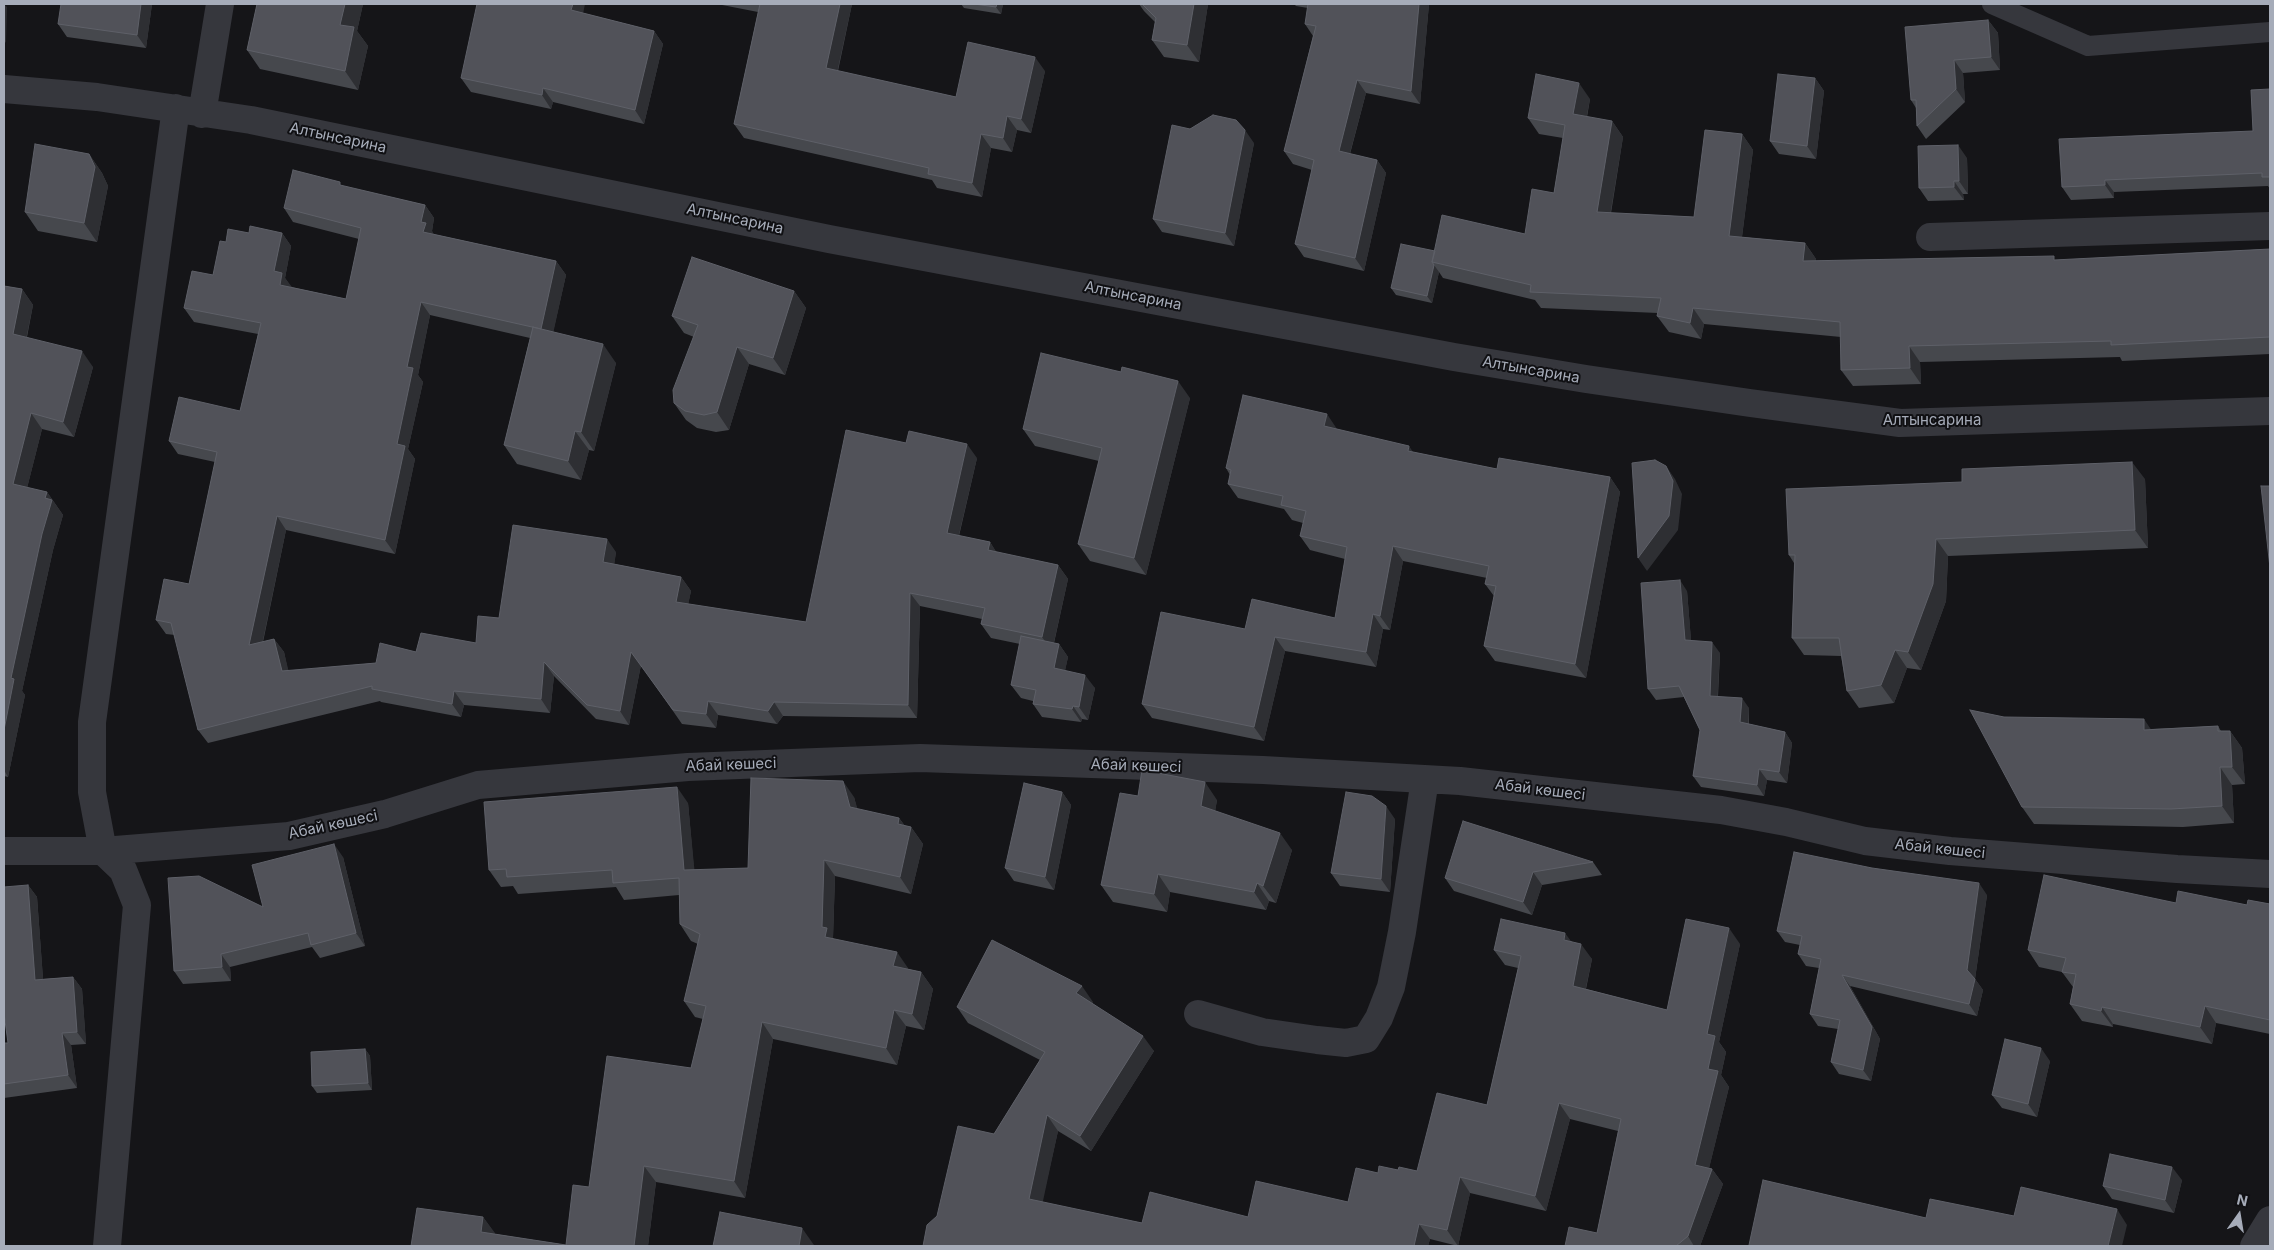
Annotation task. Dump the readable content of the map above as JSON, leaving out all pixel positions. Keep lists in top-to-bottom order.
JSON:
{
  "streets": {
    "street": ["Алтынсарина", "Абай көшесі"]
  },
  "north": "top"
}
